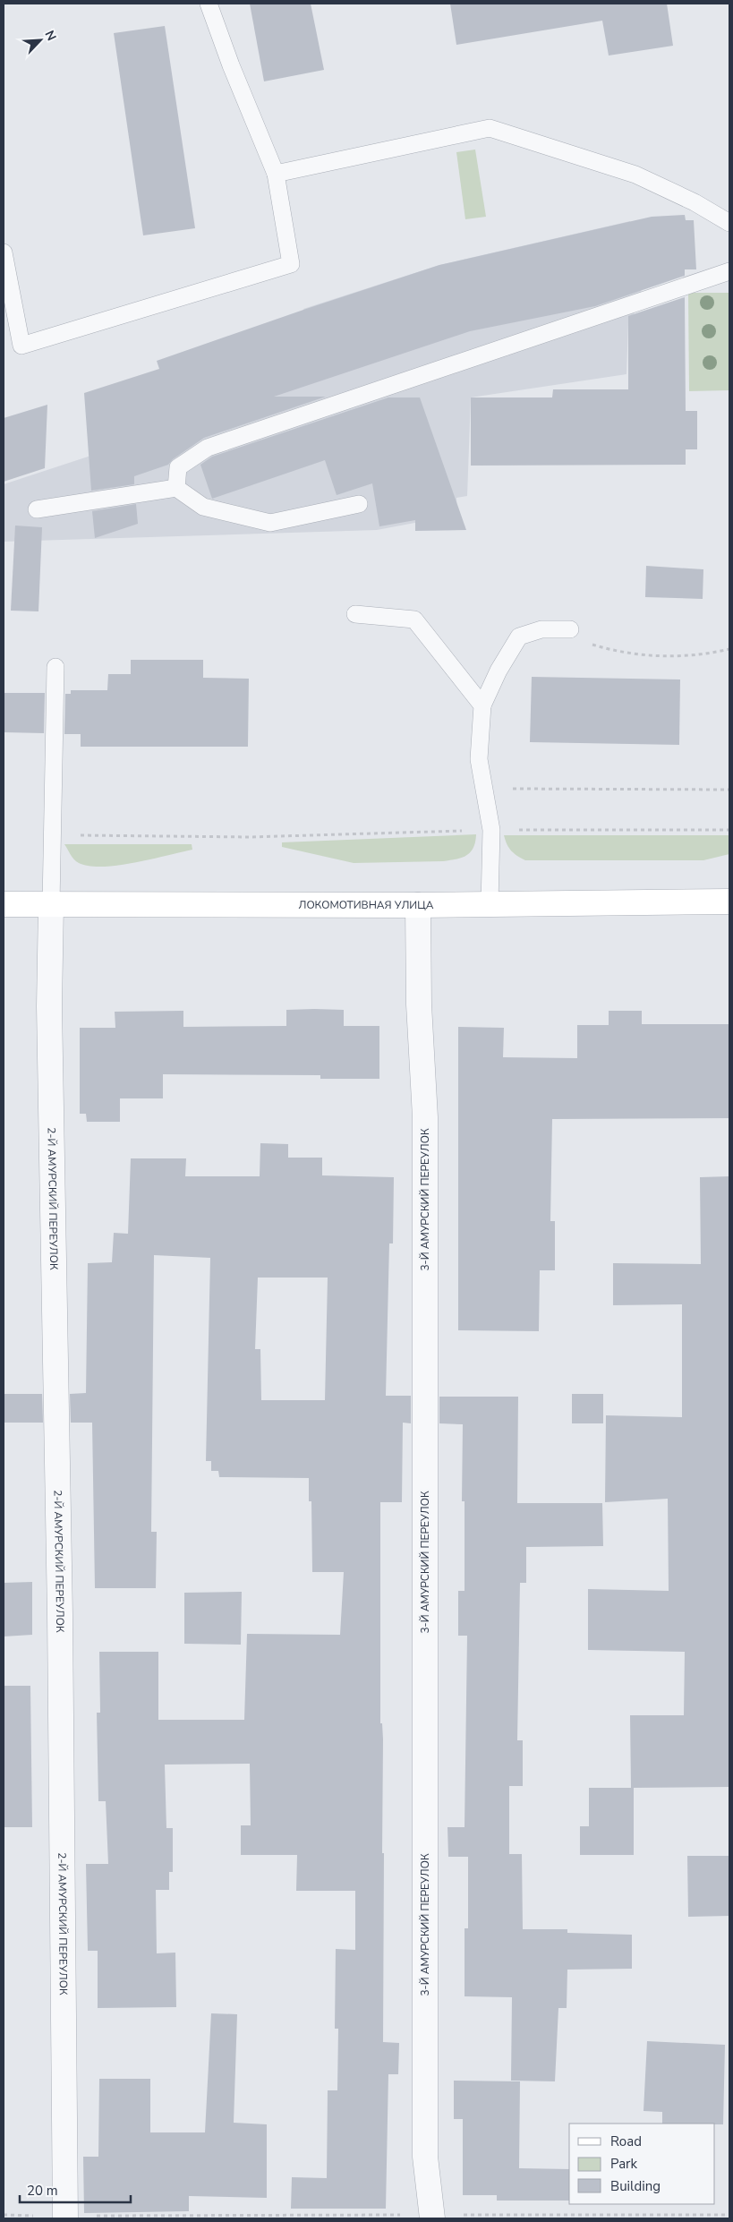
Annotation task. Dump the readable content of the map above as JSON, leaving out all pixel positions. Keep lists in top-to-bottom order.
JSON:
{
  "streets": {
    "main road": ["ЛОКОМОТИВНАЯ УЛИЦА"],
    "street": ["2-Й АМУРСКИЙ ПЕРЕУЛОК", "3-Й АМУРСКИЙ ПЕРЕУЛОК"]
  },
  "crossings": [
    ["ЛОКОМОТИВНАЯ УЛИЦА", "2-Й АМУРСКИЙ ПЕРЕУЛОК"],
    ["ЛОКОМОТИВНАЯ УЛИЦА", "3-Й АМУРСКИЙ ПЕРЕУЛОК"]
  ],
  "legend": ["Road", "Park", "Building"],
  "scale_bar": "20 m",
  "north": "top right"
}
